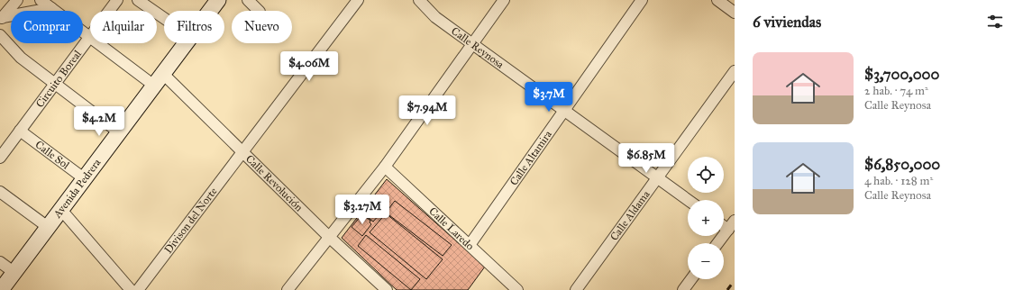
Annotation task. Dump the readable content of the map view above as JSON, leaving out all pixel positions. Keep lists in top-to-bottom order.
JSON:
{
  "streets": {
    "street": [
      "Calle Reynosa",
      "Circuito Boreal",
      "Calle Sol",
      "Calle Altamira",
      "Calle Revolución",
      "Avenida Pedrera",
      "Calle Aldama",
      "Divison del Norte",
      "Calle Laredo"
    ]
  },
  "crossings": [
    ["Calle Reynosa", "Calle Altamira"],
    ["Calle Reynosa", "Calle Aldama"],
    ["Circuito Boreal", "Calle Sol"],
    ["Circuito Boreal", "Calle Revolución"],
    ["Calle Sol", "Avenida Pedrera"],
    ["Calle Altamira", "Calle Laredo"],
    ["Calle Revolución", "Avenida Pedrera"],
    ["Calle Revolución", "Divison del Norte"]
  ],
  "page": {
    "heading": "6 viviendas",
    "chip": [
      "Comprar",
      "Alquilar",
      "Filtros",
      "Nuevo"
    ],
    "list": [
      {
        "name": "$3,700,000",
        "note": "2 hab. · 74 m² · Calle Reynosa"
      },
      {
        "name": "$6,850,000",
        "note": "4 hab. · 128 m² · Calle Reynosa"
      }
    ],
    "price": [
      "$4.06M",
      "$3.7M",
      "$7.94M",
      "$4.2M",
      "$6.85M",
      "$3.27M"
    ],
    "map_buttons": ["+", "−"]
  }
}
